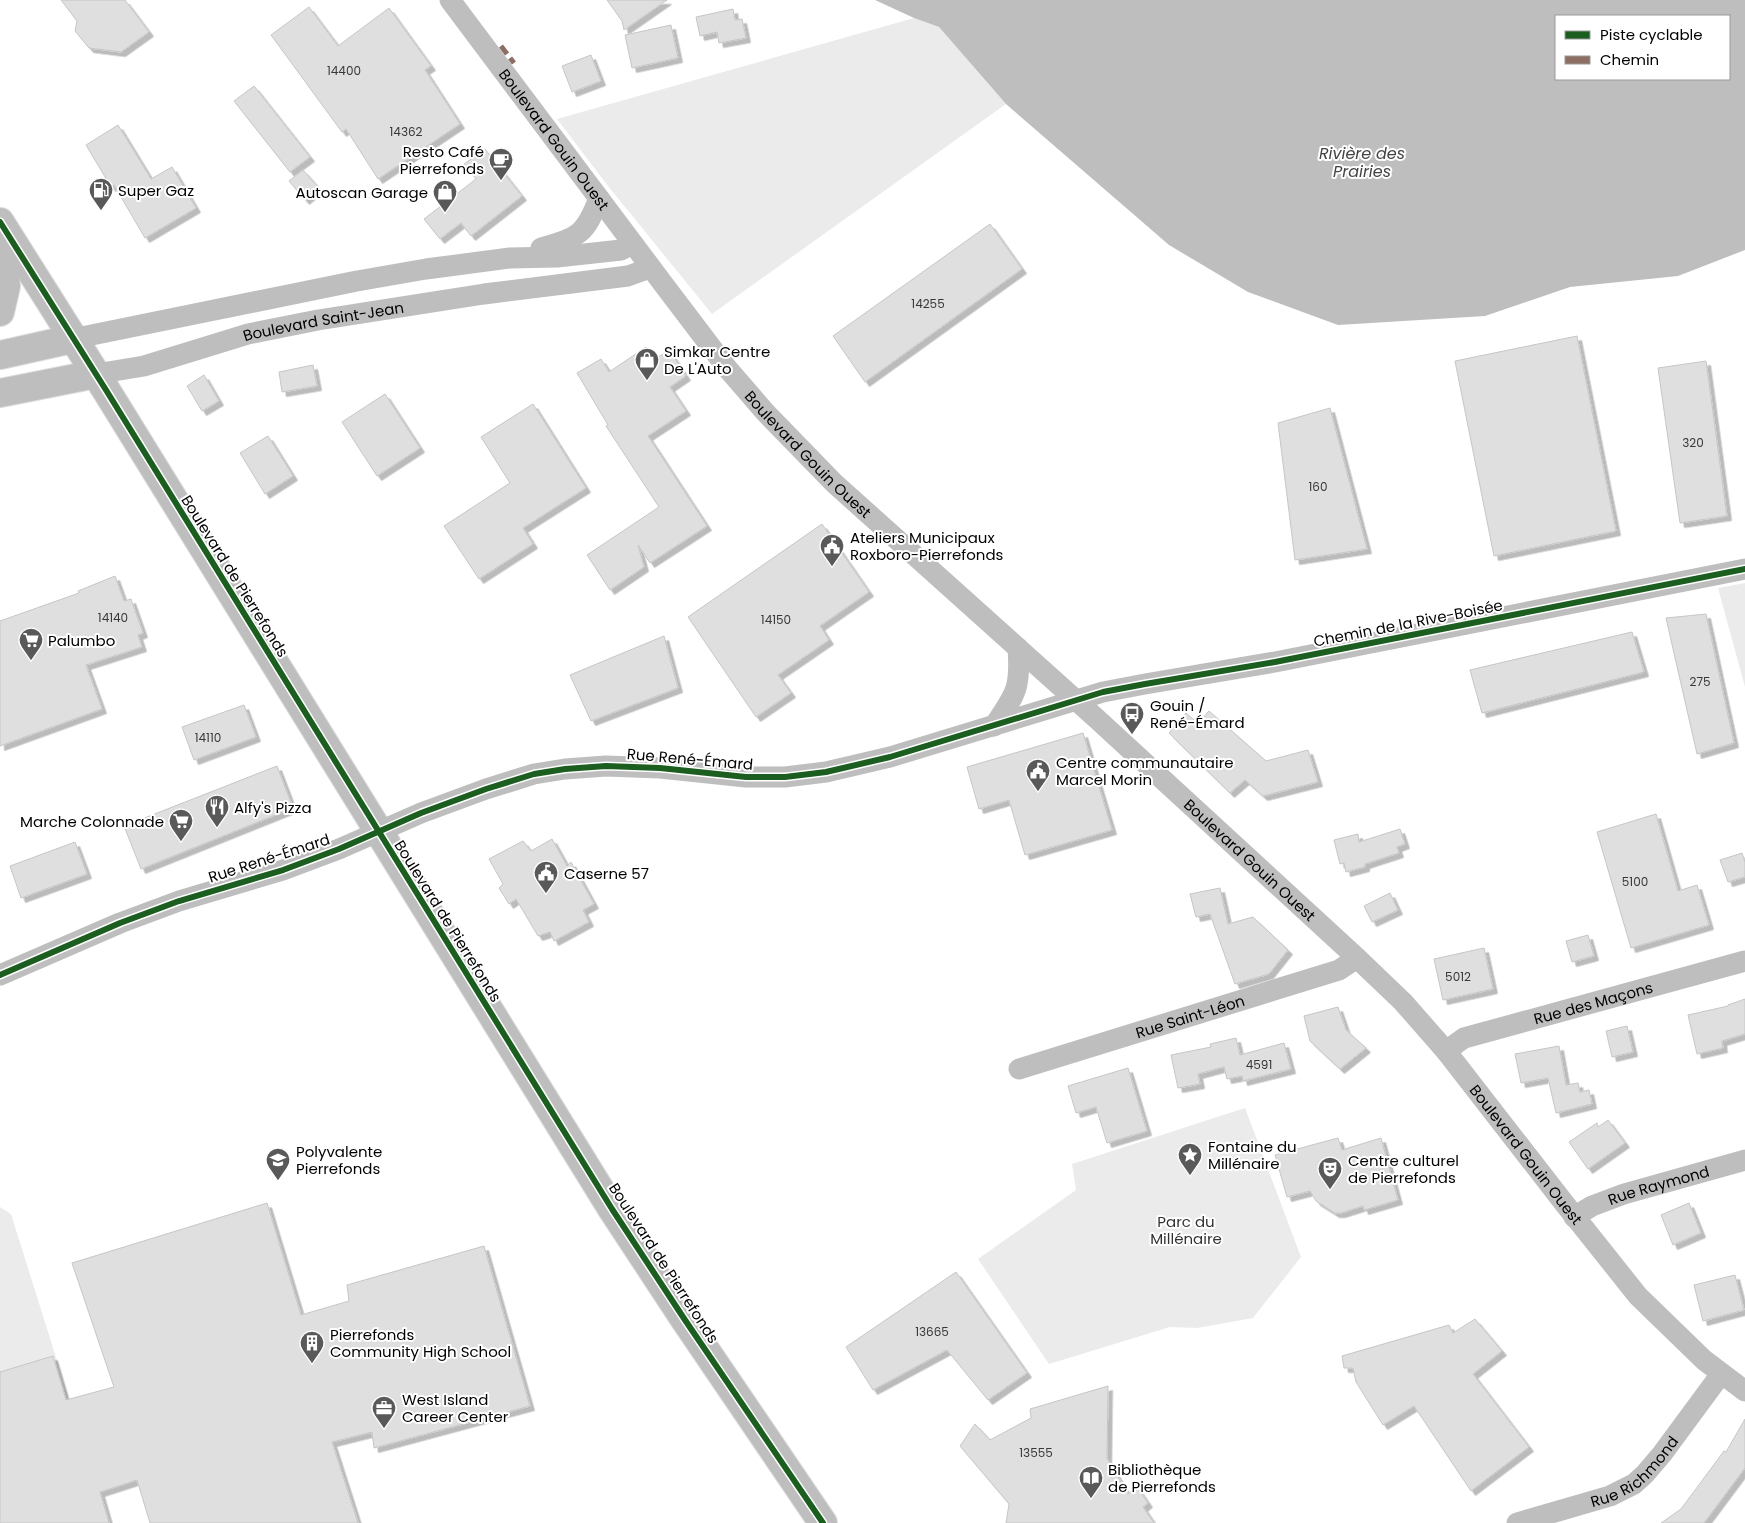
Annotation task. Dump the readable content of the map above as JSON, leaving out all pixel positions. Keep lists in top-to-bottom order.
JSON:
{
  "streets": {
    "main road": ["Boulevard Saint-Jean", "Boulevard de Pierrefonds"],
    "street": [
      "Boulevard Gouin Ouest",
      "Chemin de la Rive-Boisée",
      "Rue René-Émard",
      "Rue des Maçons",
      "Rue Saint-Léon",
      "Rue Raymond",
      "Rue Richmond"
    ]
  },
  "crossings": [
    ["Boulevard Gouin Ouest", "Boulevard Saint-Jean"],
    ["Boulevard Gouin Ouest", "Chemin de la Rive-Boisée"],
    ["Boulevard Gouin Ouest", "Rue René-Émard"],
    ["Boulevard Gouin Ouest", "Rue des Maçons"],
    ["Boulevard Gouin Ouest", "Rue Saint-Léon"],
    ["Boulevard Gouin Ouest", "Rue Raymond"],
    ["Boulevard Gouin Ouest", "Rue Richmond"],
    ["Boulevard Saint-Jean", "Boulevard de Pierrefonds"],
    ["Boulevard de Pierrefonds", "Rue René-Émard"],
    ["Chemin de la Rive-Boisée", "Rue René-Émard"]
  ],
  "water": ["Rivière des Prairies"],
  "parks": ["Parc du Millénaire"],
  "places": {
    "cafe": ["Resto Café Pierrefonds"],
    "fuel station": ["Super Gaz"],
    "shop": ["Autoscan Garage", "Simkar Centre De L'Auto"],
    "public building": ["Ateliers Municipaux Roxboro-Pierrefonds", "Centre communautaire Marcel Morin", "Caserne 57"],
    "supermarket": ["Palumbo", "Marche Colonnade"],
    "bus stop": ["Gouin / René-Émard"],
    "restaurant": ["Alfy's Pizza"],
    "place": ["Fontaine du Millénaire"],
    "school or university": ["Polyvalente Pierrefonds"],
    "theatre": ["Centre culturel de Pierrefonds"],
    "building": ["Pierrefonds Community High School"],
    "office": ["West Island Career Center"],
    "library": ["Bibliothèque de Pierrefonds"]
  },
  "house_numbers": [
    "14400",
    "14362",
    "14255",
    "320",
    "160",
    "14140",
    "14150",
    "275",
    "14110",
    "5100",
    "5012",
    "4591",
    "13665",
    "13555"
  ],
  "legend": ["Piste cyclable", "Chemin"]
}
